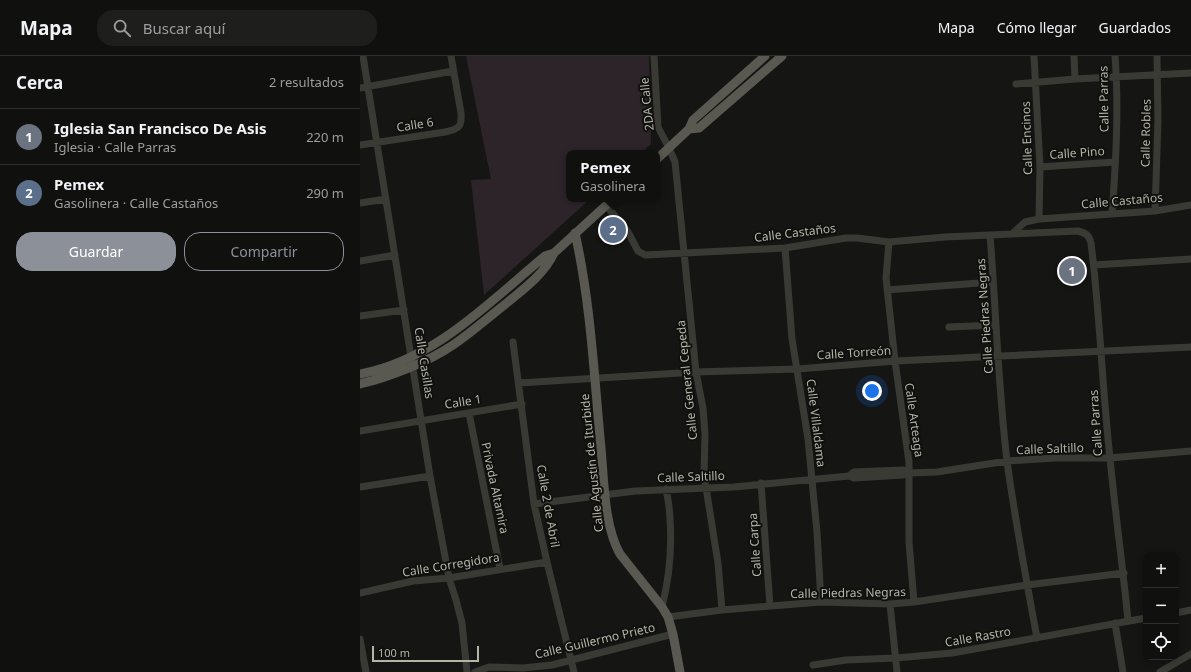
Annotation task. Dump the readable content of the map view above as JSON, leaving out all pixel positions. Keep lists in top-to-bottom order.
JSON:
{
  "streets": {
    "main road": ["Calle Agustín de Iturbide"],
    "street": [
      "Calle Parras",
      "2DA Calle",
      "Calle 6",
      "Calle Robles",
      "Calle Encinos",
      "Calle Pino",
      "Calle Castaños",
      "Calle Piedras Negras",
      "Calle Torreón",
      "Calle Casillas",
      "Calle General Cepeda",
      "Calle 1",
      "Calle Arteaga",
      "Calle Villaldama",
      "Calle Saltillo",
      "Privada Altamira",
      "Calle 2 de Abril",
      "Calle Carpa",
      "Calle Corregidora",
      "Calle Rastro",
      "Calle Guillermo Prieto"
    ]
  },
  "crossings": [
    ["Calle Parras", "Calle Pino"],
    ["Calle Parras", "Calle Castaños"],
    ["Calle Parras", "Calle Piedras Negras"],
    ["Calle Parras", "Calle Torreón"],
    ["Calle Parras", "Calle Saltillo"],
    ["Calle Parras", "Calle Rastro"],
    ["2DA Calle", "Calle General Cepeda"],
    ["Calle 6", "Calle Casillas"],
    ["Calle Robles", "Calle Castaños"],
    ["Calle Encinos", "Calle Pino"],
    ["Calle Encinos", "Calle Castaños"],
    ["Calle Castaños", "Calle Piedras Negras"],
    ["Calle Castaños", "Calle General Cepeda"],
    ["Calle Castaños", "Calle Arteaga"],
    ["Calle Castaños", "Calle Villaldama"],
    ["Calle Piedras Negras", "Calle Torreón"],
    ["Calle Piedras Negras", "Calle General Cepeda"],
    ["Calle Piedras Negras", "Calle Arteaga"],
    ["Calle Piedras Negras", "Calle Villaldama"],
    ["Calle Piedras Negras", "Calle Saltillo"],
    ["Calle Piedras Negras", "Calle Agustín de Iturbide"],
    ["Calle Piedras Negras", "Calle Carpa"],
    ["Calle Piedras Negras", "Calle Rastro"],
    ["Calle Torreón", "Calle General Cepeda"],
    ["Calle Torreón", "Calle Arteaga"],
    ["Calle Torreón", "Calle Villaldama"],
    ["Calle Torreón", "Calle Agustín de Iturbide"],
    ["Calle Torreón", "Calle 2 de Abril"],
    ["Calle Casillas", "Calle 1"],
    ["Calle Casillas", "Calle Corregidora"],
    ["Calle General Cepeda", "Calle Saltillo"],
    ["Calle 1", "Privada Altamira"],
    ["Calle 1", "Calle 2 de Abril"],
    ["Calle Arteaga", "Calle Saltillo"],
    ["Calle Villaldama", "Calle Saltillo"],
    ["Calle Saltillo", "Calle Agustín de Iturbide"],
    ["Calle Saltillo", "Calle 2 de Abril"],
    ["Calle Saltillo", "Calle Carpa"],
    ["Calle Agustín de Iturbide", "Calle Guillermo Prieto"],
    ["Privada Altamira", "Calle Corregidora"],
    ["Calle 2 de Abril", "Calle Corregidora"],
    ["Calle 2 de Abril", "Calle Guillermo Prieto"]
  ],
  "scale_bar": "100 m",
  "page": {
    "header": "Mapa",
    "search": "Buscar aquí",
    "nav": ["Mapa", "Cómo llegar", "Guardados"],
    "heading": ["Cerca", "2 resultados"],
    "list": [
      {
        "mark": "1",
        "name": "Iglesia San Francisco De Asis",
        "note": "Iglesia · Calle Parras",
        "value": "220 m"
      },
      {
        "mark": "2",
        "name": "Pemex",
        "note": "Gasolinera · Calle Castaños",
        "value": "290 m"
      }
    ],
    "popup": ["Pemex", "Gasolinera"],
    "pins": ["2", "1"],
    "buttons": ["Guardar", "Compartir"],
    "map_buttons": ["+", "−"],
    "scale": "100 m"
  }
}
